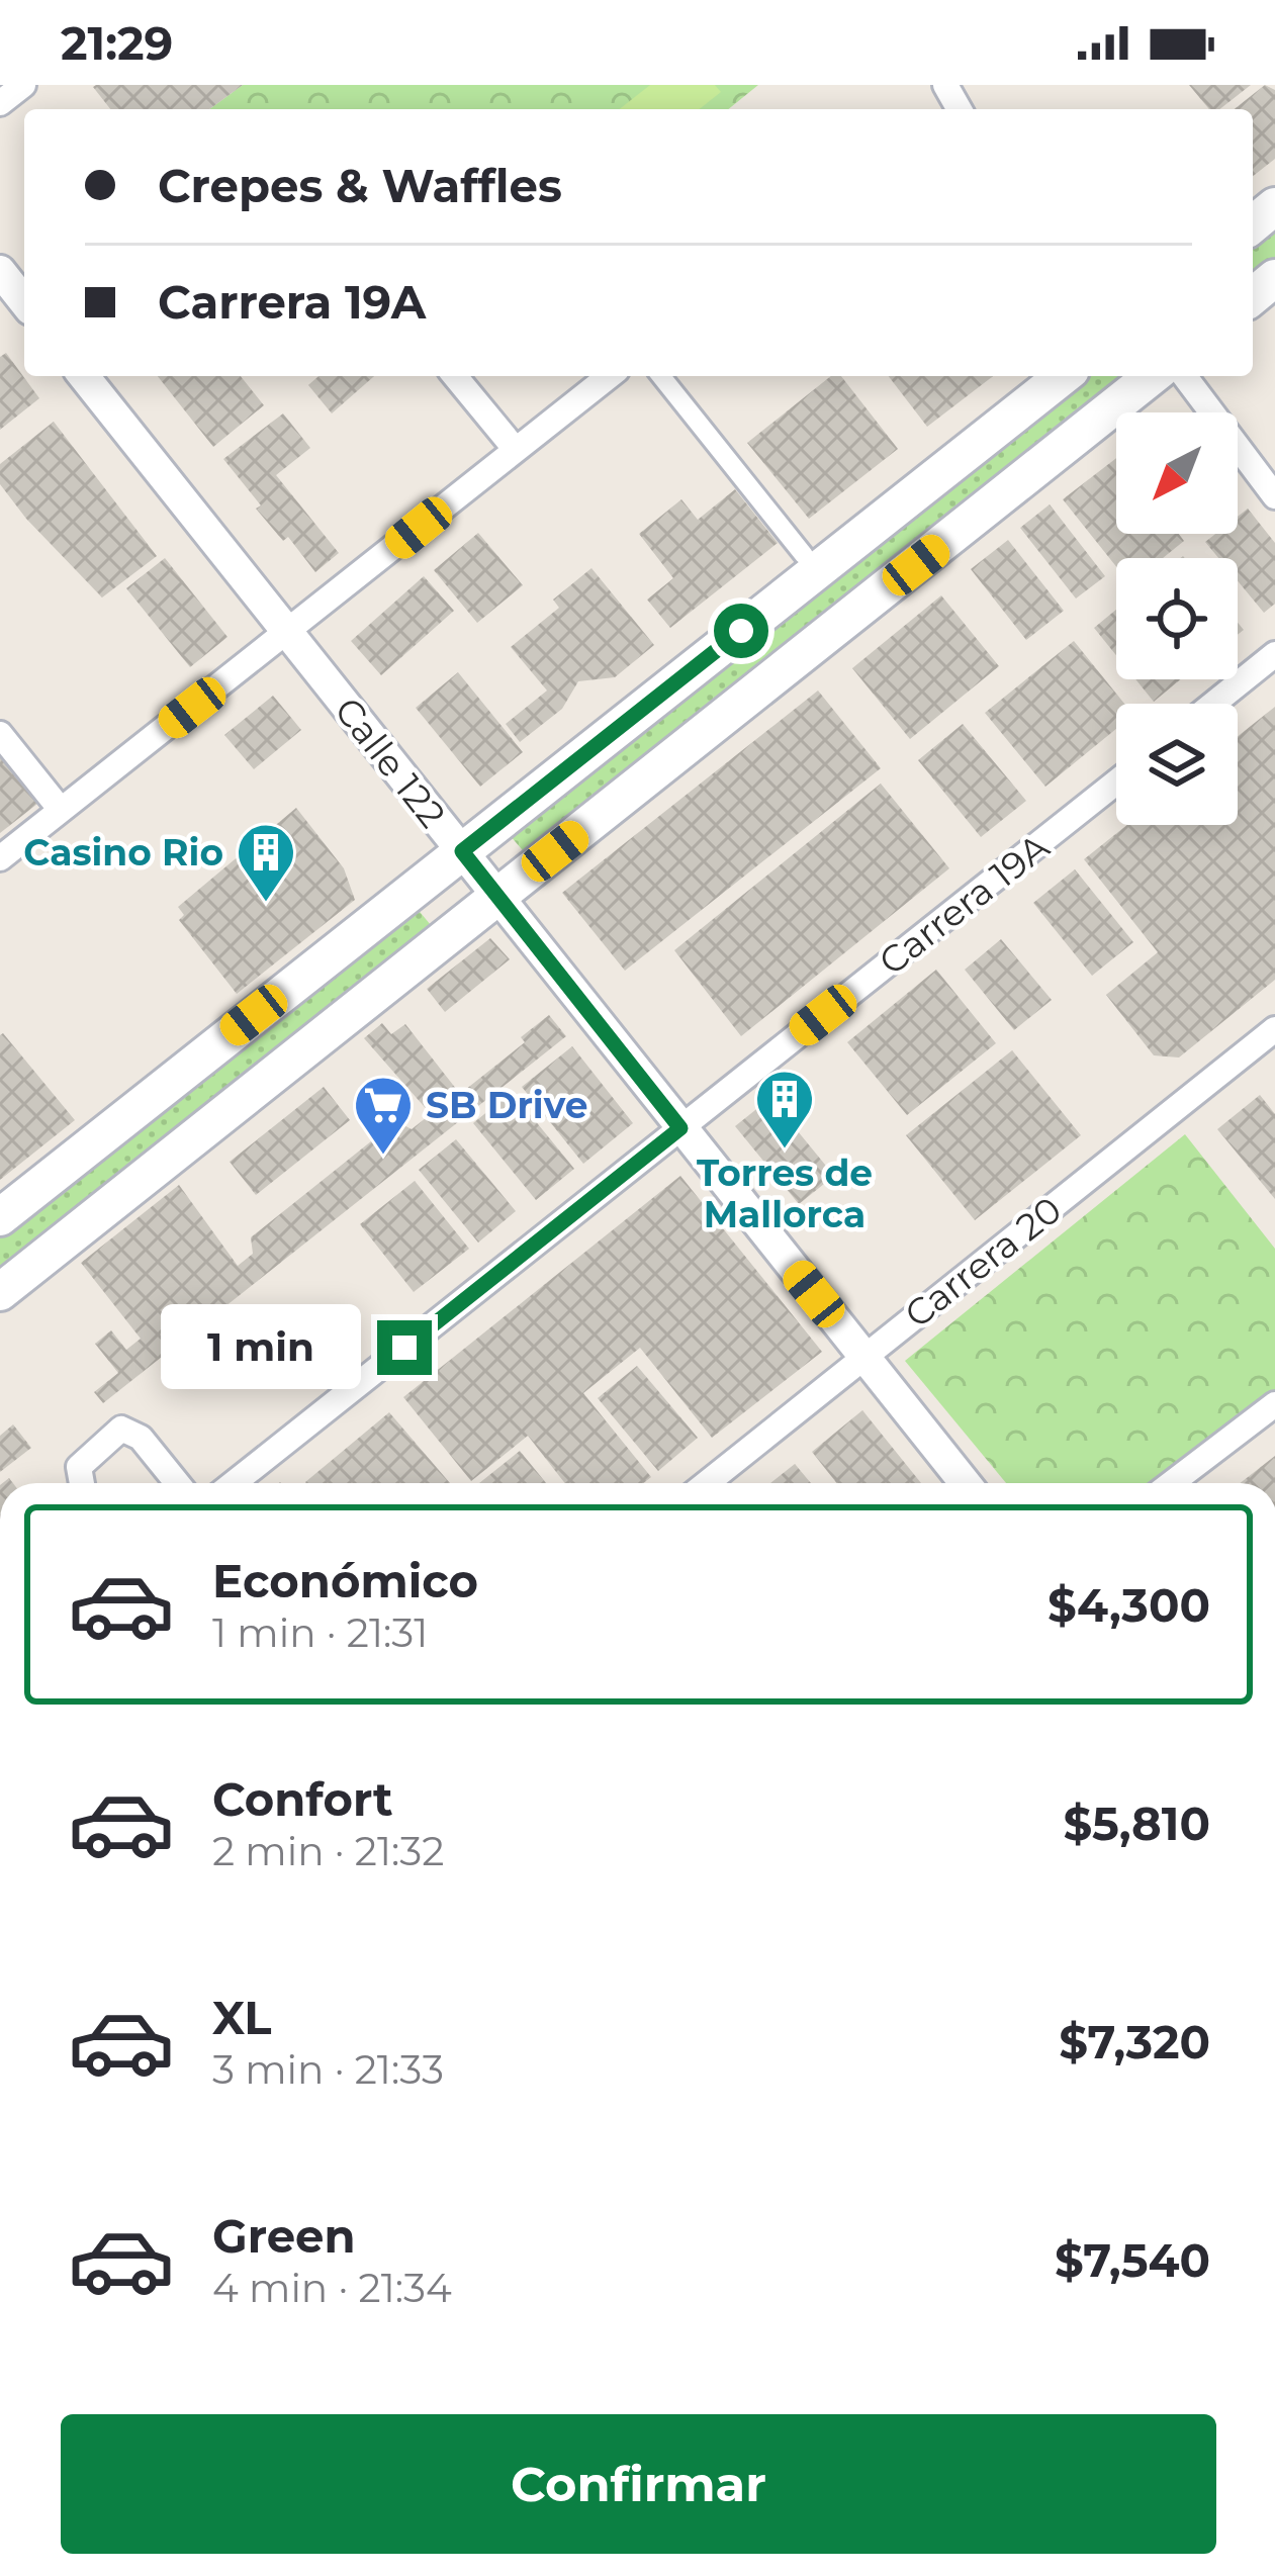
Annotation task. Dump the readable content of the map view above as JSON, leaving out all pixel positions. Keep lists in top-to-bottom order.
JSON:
{
  "streets": {
    "street": ["Calle 122", "Carrera 19A", "Carrera 20"]
  },
  "crossings": [
    ["Calle 122", "Carrera 19A"],
    ["Calle 122", "Carrera 20"]
  ],
  "places": {
    "building": ["Casino Rio", "Torres de Mallorca"],
    "supermarket": ["SB Drive"]
  },
  "north": "bottom left",
  "page": {
    "status": "21:29",
    "banner": ["Crepes & Waffles", "Carrera 19A"],
    "bubble": "1 min",
    "list": [
      {
        "name": "Económico",
        "note": "1 min · 21:31",
        "value": "$4,300"
      },
      {
        "name": "Confort",
        "note": "2 min · 21:32",
        "value": "$5,810"
      },
      {
        "name": "XL",
        "note": "3 min · 21:33",
        "value": "$7,320"
      },
      {
        "name": "Green",
        "note": "4 min · 21:34",
        "value": "$7,540"
      }
    ],
    "buttons": "Confirmar"
  }
}
